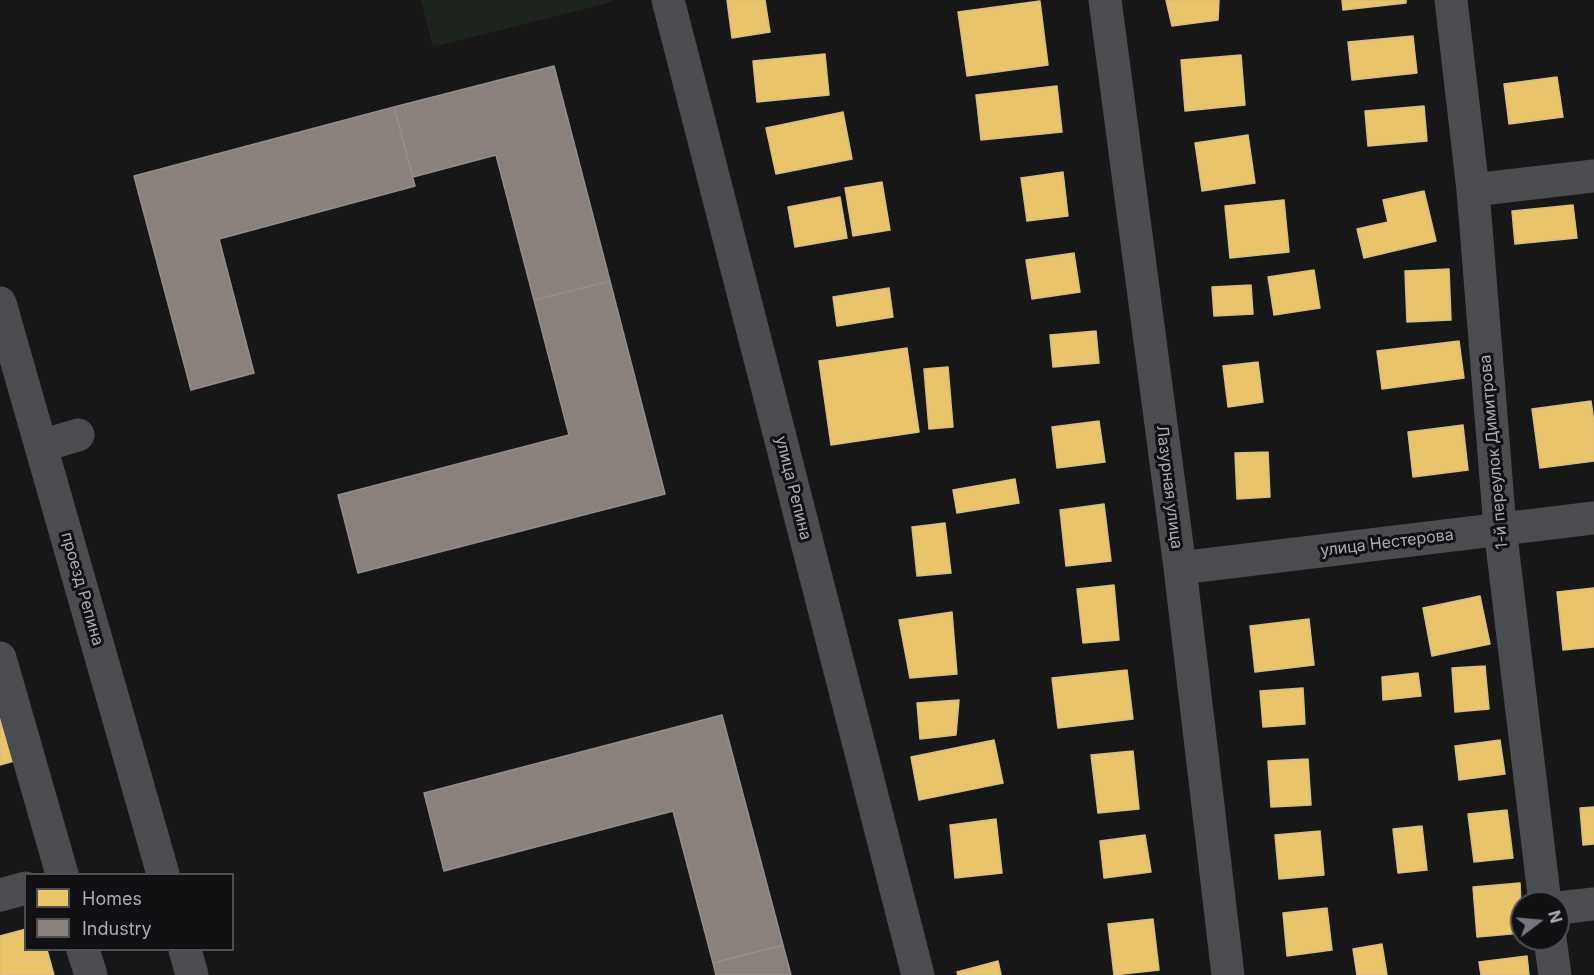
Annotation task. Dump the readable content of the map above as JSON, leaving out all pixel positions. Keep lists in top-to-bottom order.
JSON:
{
  "streets": {
    "street": [
      "1-й переулок Димитрова",
      "Лазурная улица",
      "улица Репина",
      "улица Нестерова",
      "проезд Репина"
    ]
  },
  "crossings": [
    ["1-й переулок Димитрова", "улица Нестерова"],
    ["Лазурная улица", "улица Нестерова"]
  ],
  "legend": ["Homes", "Industry"],
  "north": "right"
}
